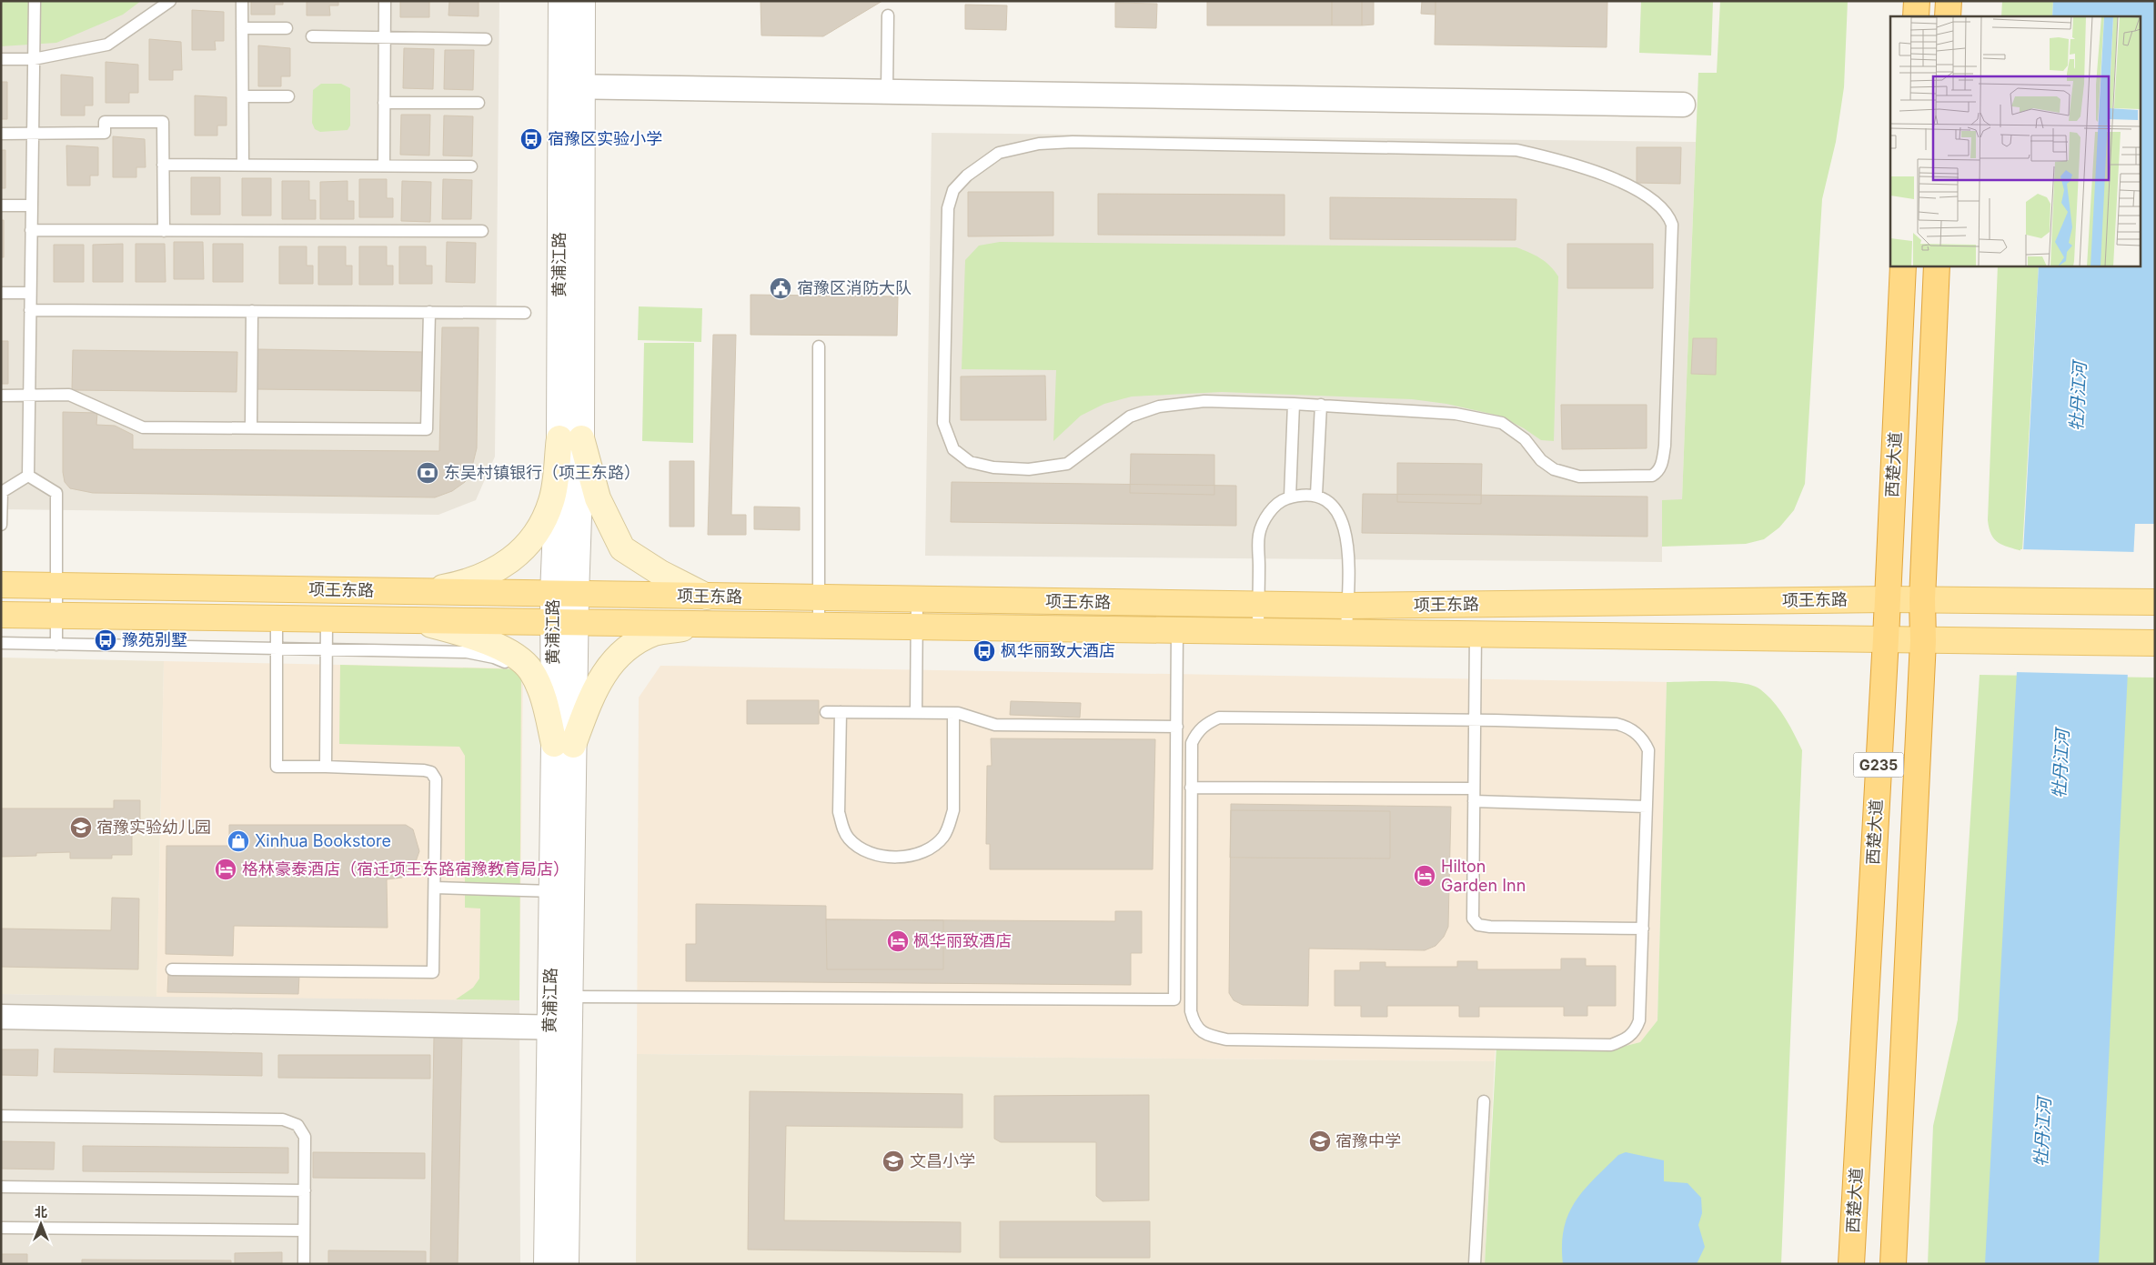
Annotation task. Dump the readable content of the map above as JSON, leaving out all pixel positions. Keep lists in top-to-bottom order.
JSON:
{
  "streets": {
    "highway": ["西楚大道", "G235"],
    "main road": ["项王东路"],
    "street": ["黄浦江路"]
  },
  "crossings": [
    ["黄浦江路", "项王东路"],
    ["西楚大道", "项王东路"]
  ],
  "water": ["牡丹江河"],
  "places": {
    "bus stop": ["宿豫区实验小学", "豫苑别墅", "枫华丽致大酒店"],
    "public building": ["宿豫区消防大队"],
    "bank": ["东吴村镇银行（项王东路）"],
    "school or university": ["宿豫实验幼儿园", "宿豫中学", "文昌小学"],
    "shop": ["Xinhua Bookstore"],
    "hotel": ["格林豪泰酒店（宿迁项王东路宿豫教育局店）", "Hilton Garden Inn", "枫华丽致酒店"]
  },
  "north": "top"
}
